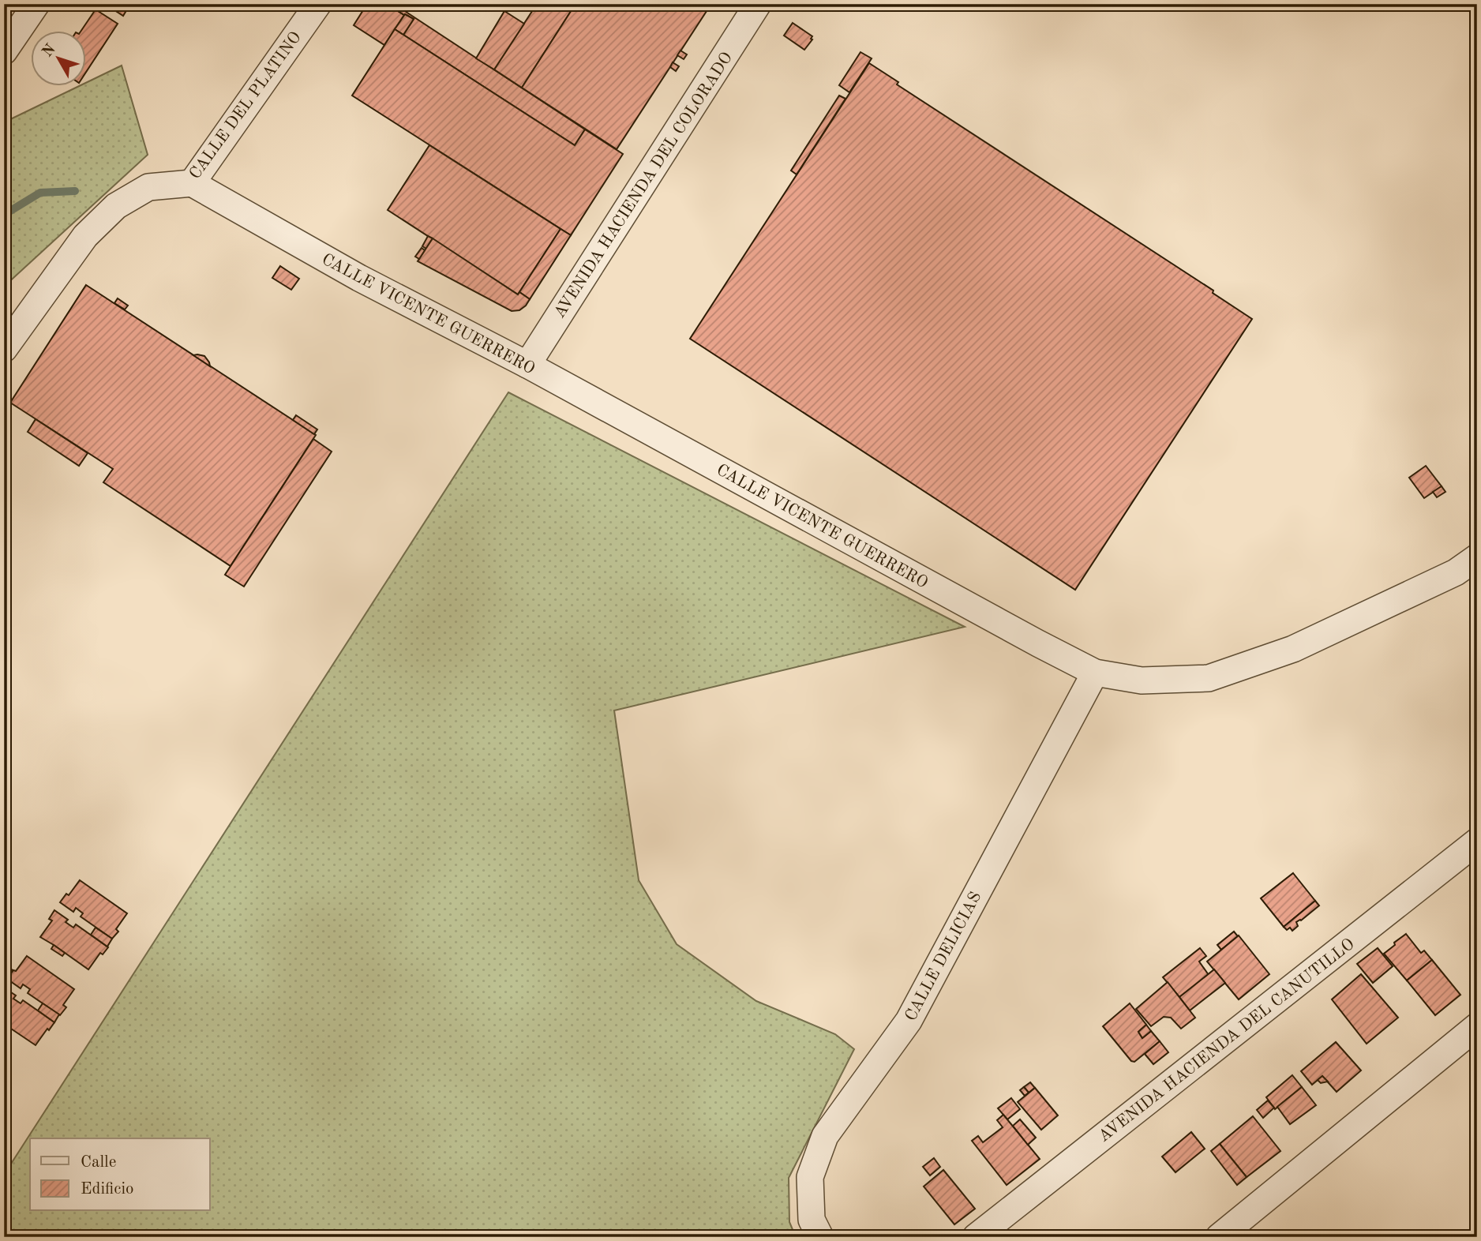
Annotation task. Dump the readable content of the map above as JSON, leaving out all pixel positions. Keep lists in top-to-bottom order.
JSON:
{
  "streets": {
    "street": [
      "CALLE DEL PLATINO",
      "AVENIDA HACIENDA DEL COLORADO",
      "CALLE VICENTE GUERRERO",
      "CALLE DELICIAS",
      "AVENIDA HACIENDA DEL CANUTILLO"
    ]
  },
  "crossings": [
    ["CALLE DEL PLATINO", "CALLE VICENTE GUERRERO"],
    ["AVENIDA HACIENDA DEL COLORADO", "CALLE VICENTE GUERRERO"],
    ["CALLE VICENTE GUERRERO", "CALLE DELICIAS"]
  ],
  "legend": ["Calle", "Edificio"],
  "north": "top left"
}
